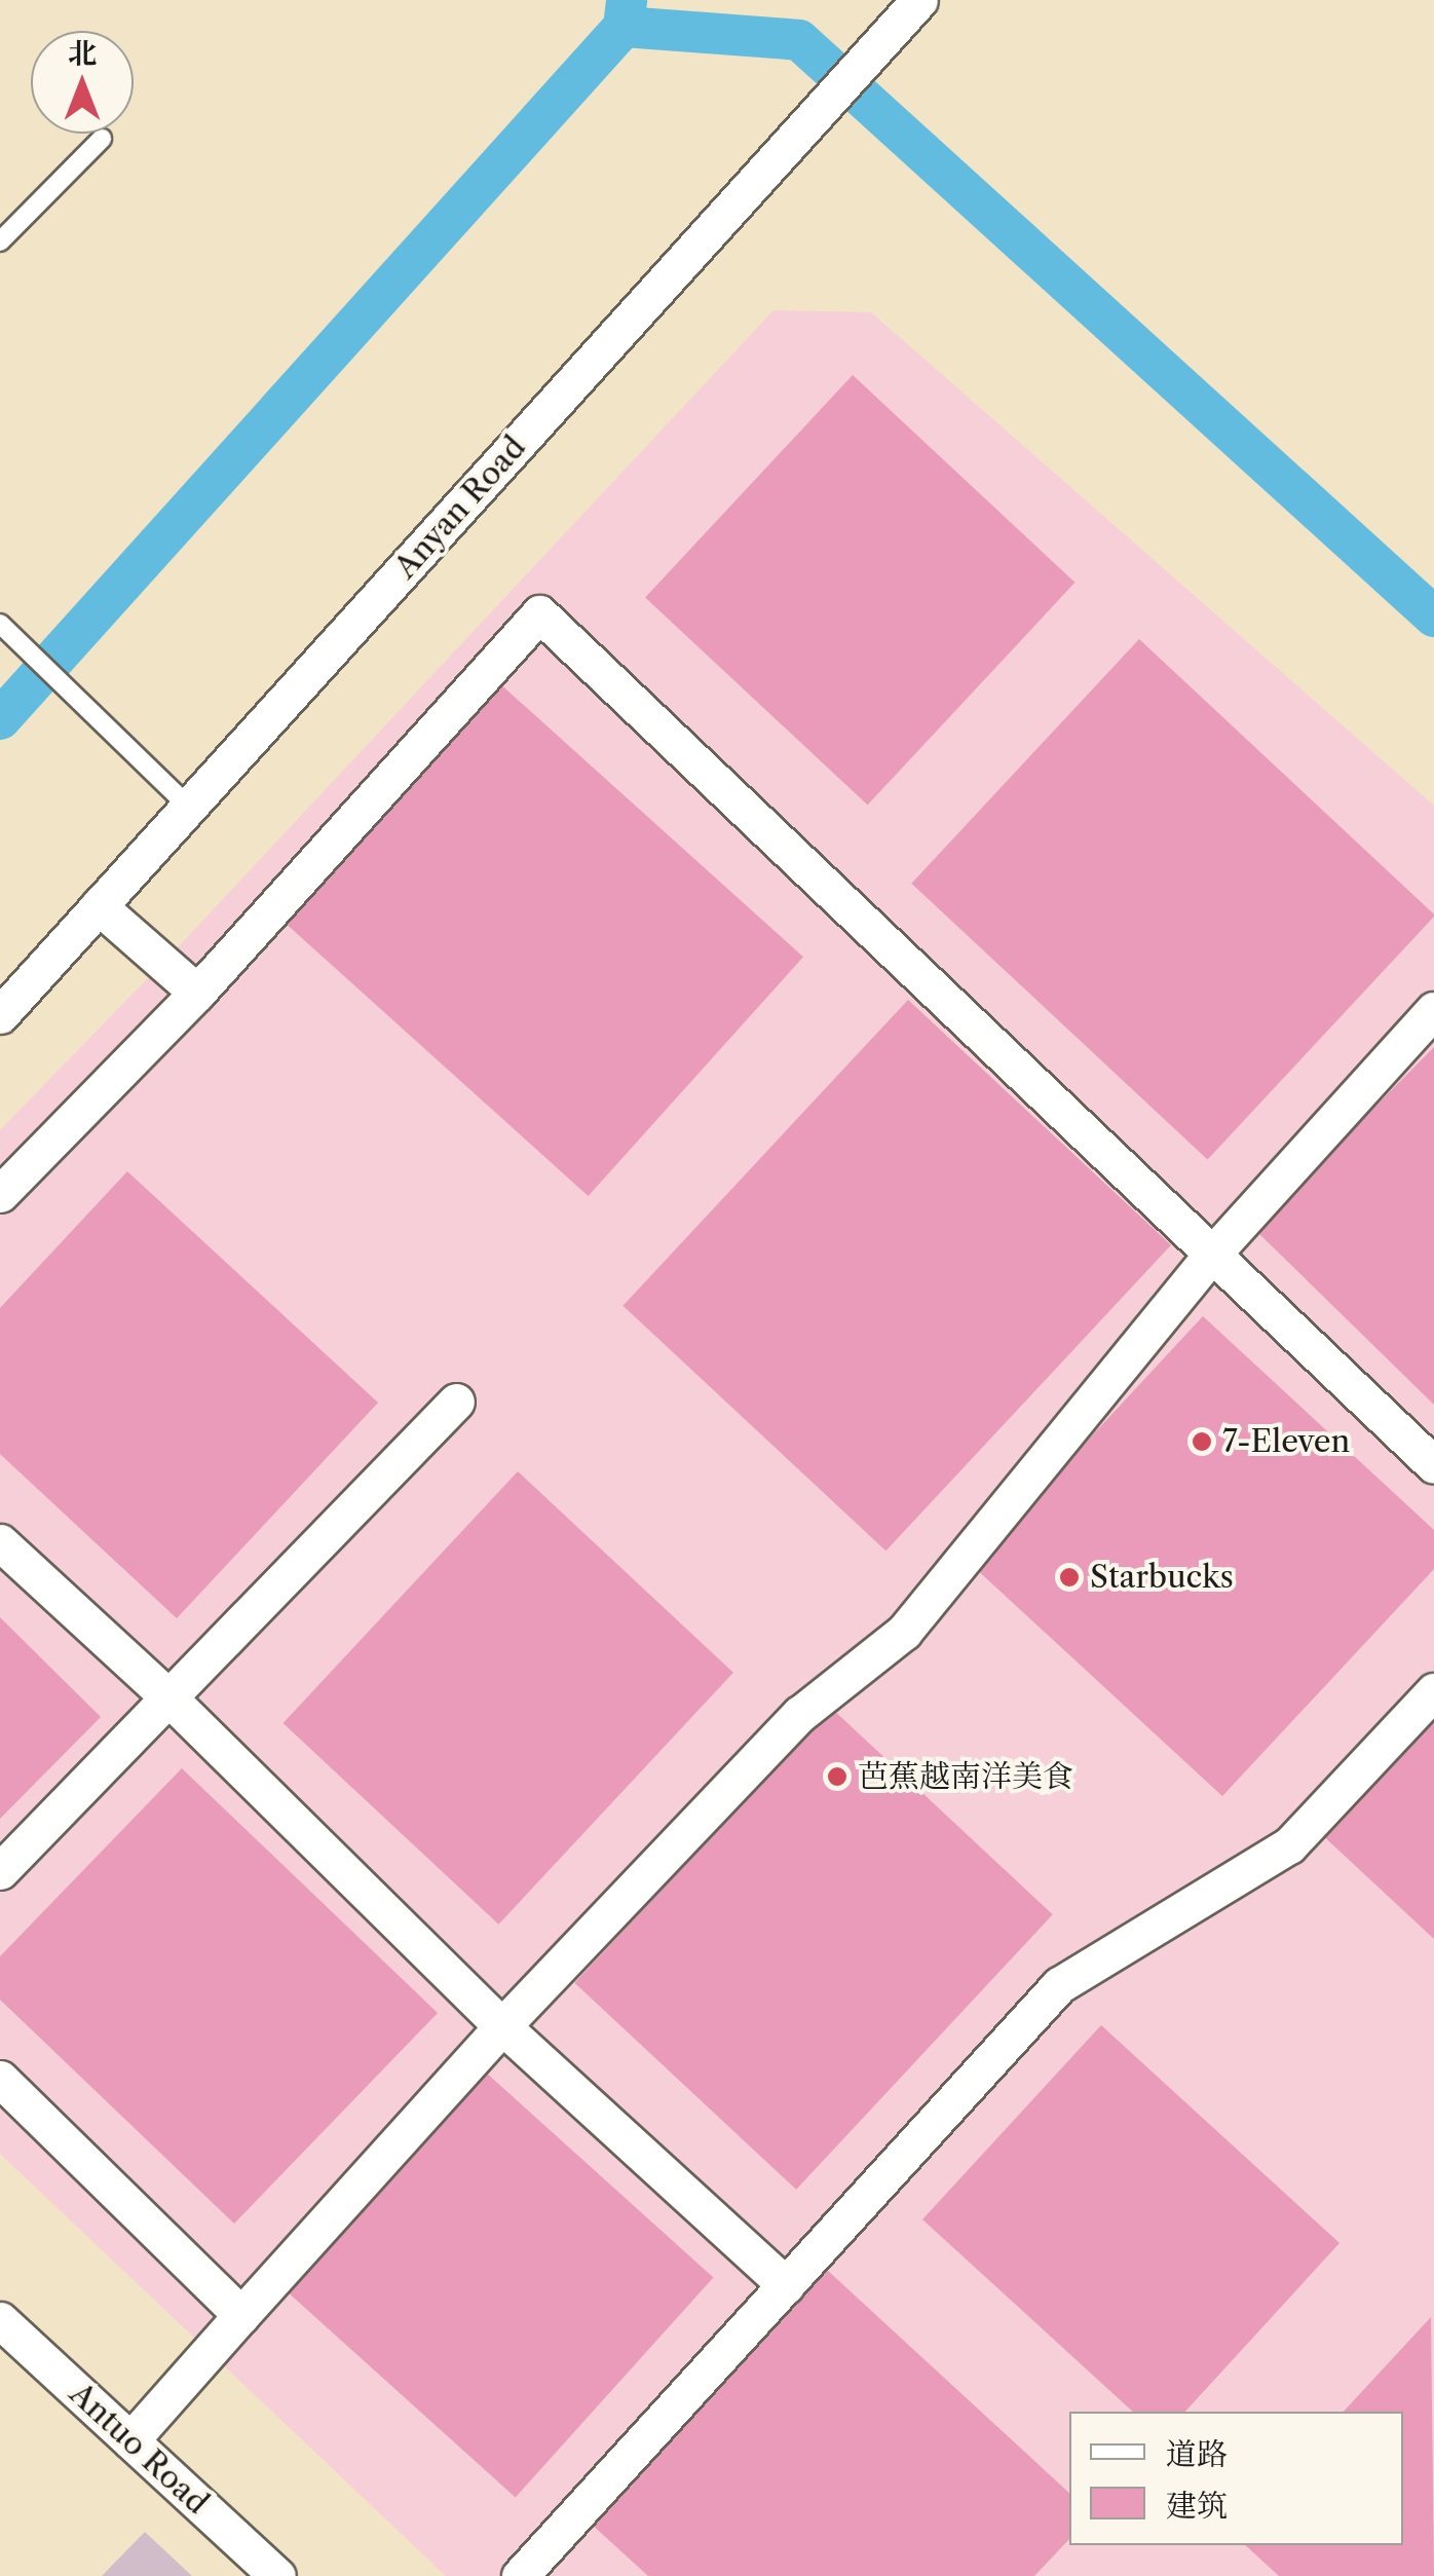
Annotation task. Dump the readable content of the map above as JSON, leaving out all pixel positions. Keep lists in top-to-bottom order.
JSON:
{
  "streets": {
    "street": ["Anyan Road", "Antuo Road"]
  },
  "places": ["7-Eleven", "Starbucks", "芭蕉越南洋美食"],
  "legend": ["道路", "建筑"],
  "north": "top"
}
